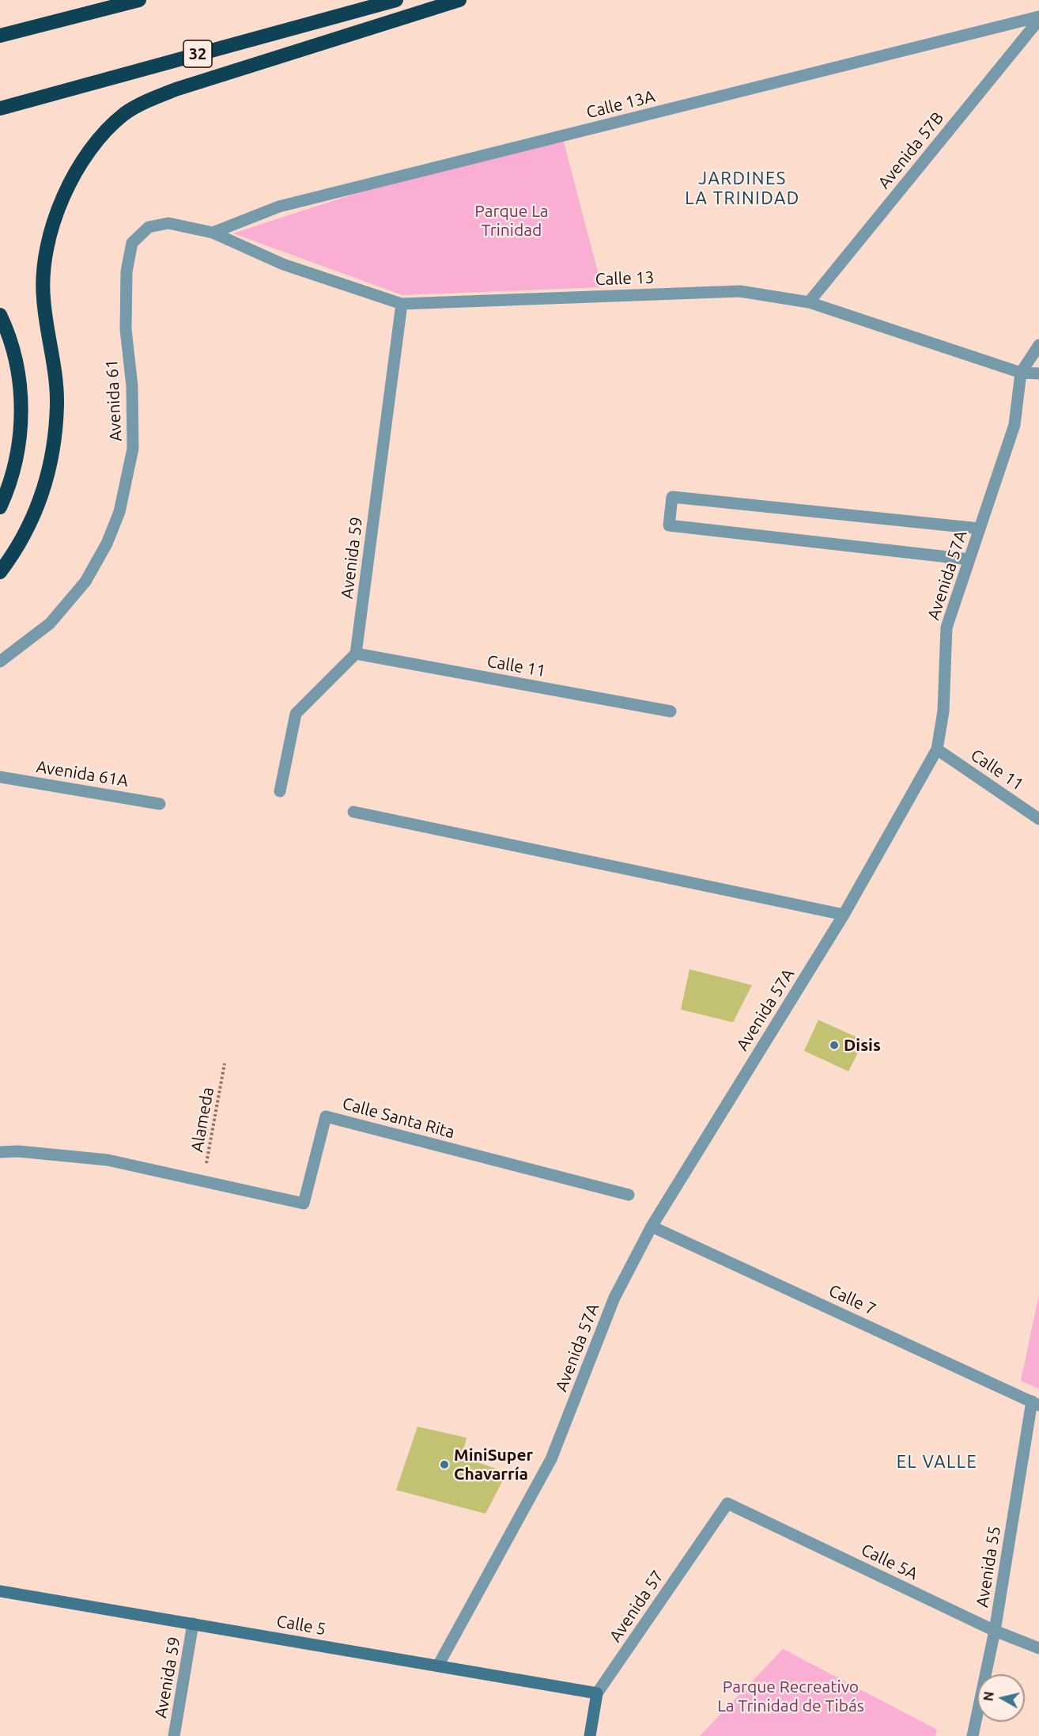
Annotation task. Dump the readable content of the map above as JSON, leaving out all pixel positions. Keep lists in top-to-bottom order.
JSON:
{
  "streets": {
    "highway": ["32"],
    "street": [
      "Calle 13A",
      "Avenida 57B",
      "Calle 13",
      "Avenida 61",
      "Avenida 59",
      "Avenida 57A",
      "Calle 11",
      "Avenida 61A",
      "Calle Santa Rita",
      "Calle 7",
      "Calle 5A",
      "Avenida 55",
      "Avenida 57",
      "Calle 5"
    ],
    "path": ["Alameda"]
  },
  "crossings": [
    ["Calle 13A", "Avenida 57B"],
    ["Calle 13A", "Calle 13"],
    ["Calle 13A", "Avenida 61"],
    ["Avenida 57B", "Calle 13"],
    ["Calle 13", "Avenida 61"],
    ["Calle 13", "Avenida 59"],
    ["Calle 13", "Avenida 57A"],
    ["Avenida 59", "Calle 11"],
    ["Avenida 59", "Calle 5"],
    ["Avenida 57A", "Calle 11"],
    ["Avenida 57A", "Calle 7"],
    ["Avenida 57A", "Calle 5"],
    ["Calle Santa Rita", "Alameda"],
    ["Calle 7", "Avenida 55"],
    ["Calle 5A", "Avenida 55"],
    ["Calle 5A", "Avenida 57"],
    ["Avenida 57", "Calle 5"]
  ],
  "districts": ["JARDINES LA TRINIDAD", "EL VALLE"],
  "parks": ["Parque La Trinidad", "Parque Recreativo La Trinidad de Tibás"],
  "places": ["Disis", "MiniSuper Chavarría"],
  "north": "left"
}
